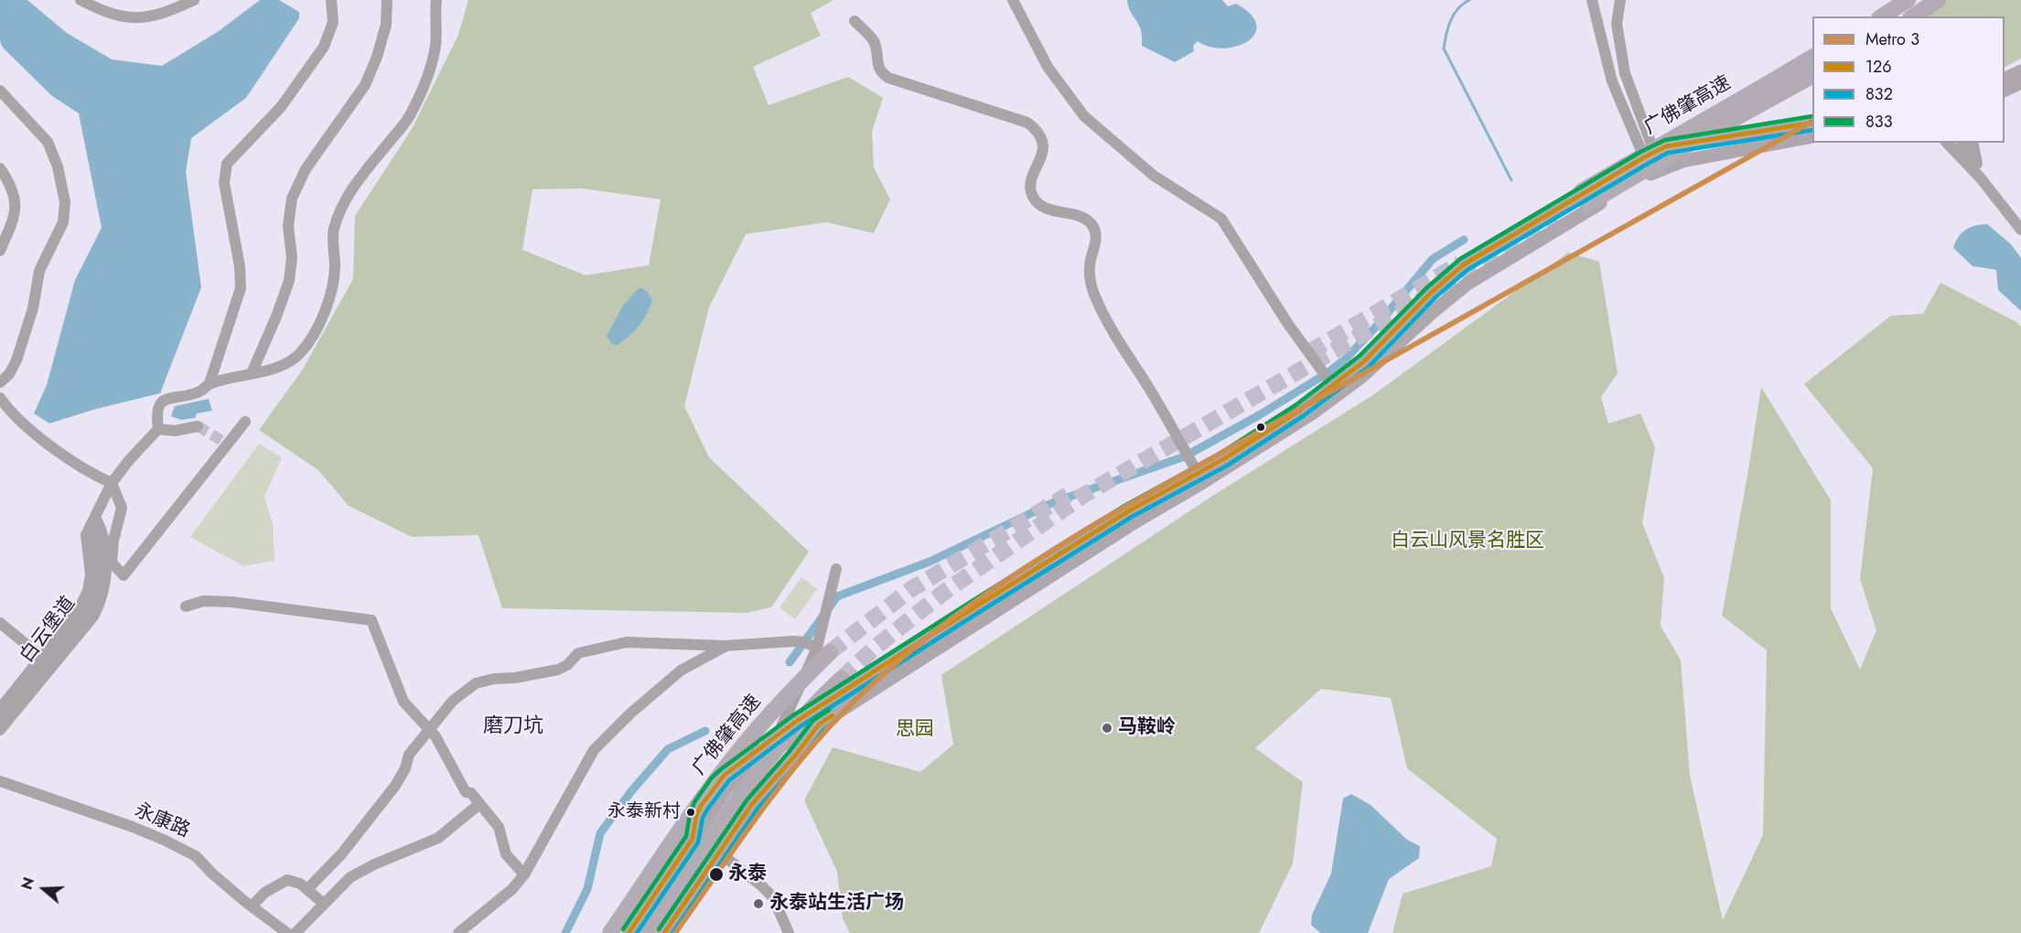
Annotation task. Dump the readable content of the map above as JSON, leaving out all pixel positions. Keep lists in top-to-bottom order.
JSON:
{
  "streets": {
    "highway": ["广佛肇高速"],
    "street": ["白云堡道", "永康路"]
  },
  "districts": ["磨刀坑"],
  "parks": ["白云山风景名胜区", "思园"],
  "places": [
    "马鞍岭",
    "永泰新村",
    "永泰",
    "永泰站生活广场"
  ],
  "lines": [
    "transit line 833",
    "metro line 3",
    "transit line 126",
    "transit line 832"
  ],
  "legend": [
    "Metro 3",
    "126",
    "832",
    "833"
  ],
  "north": "left"
}
